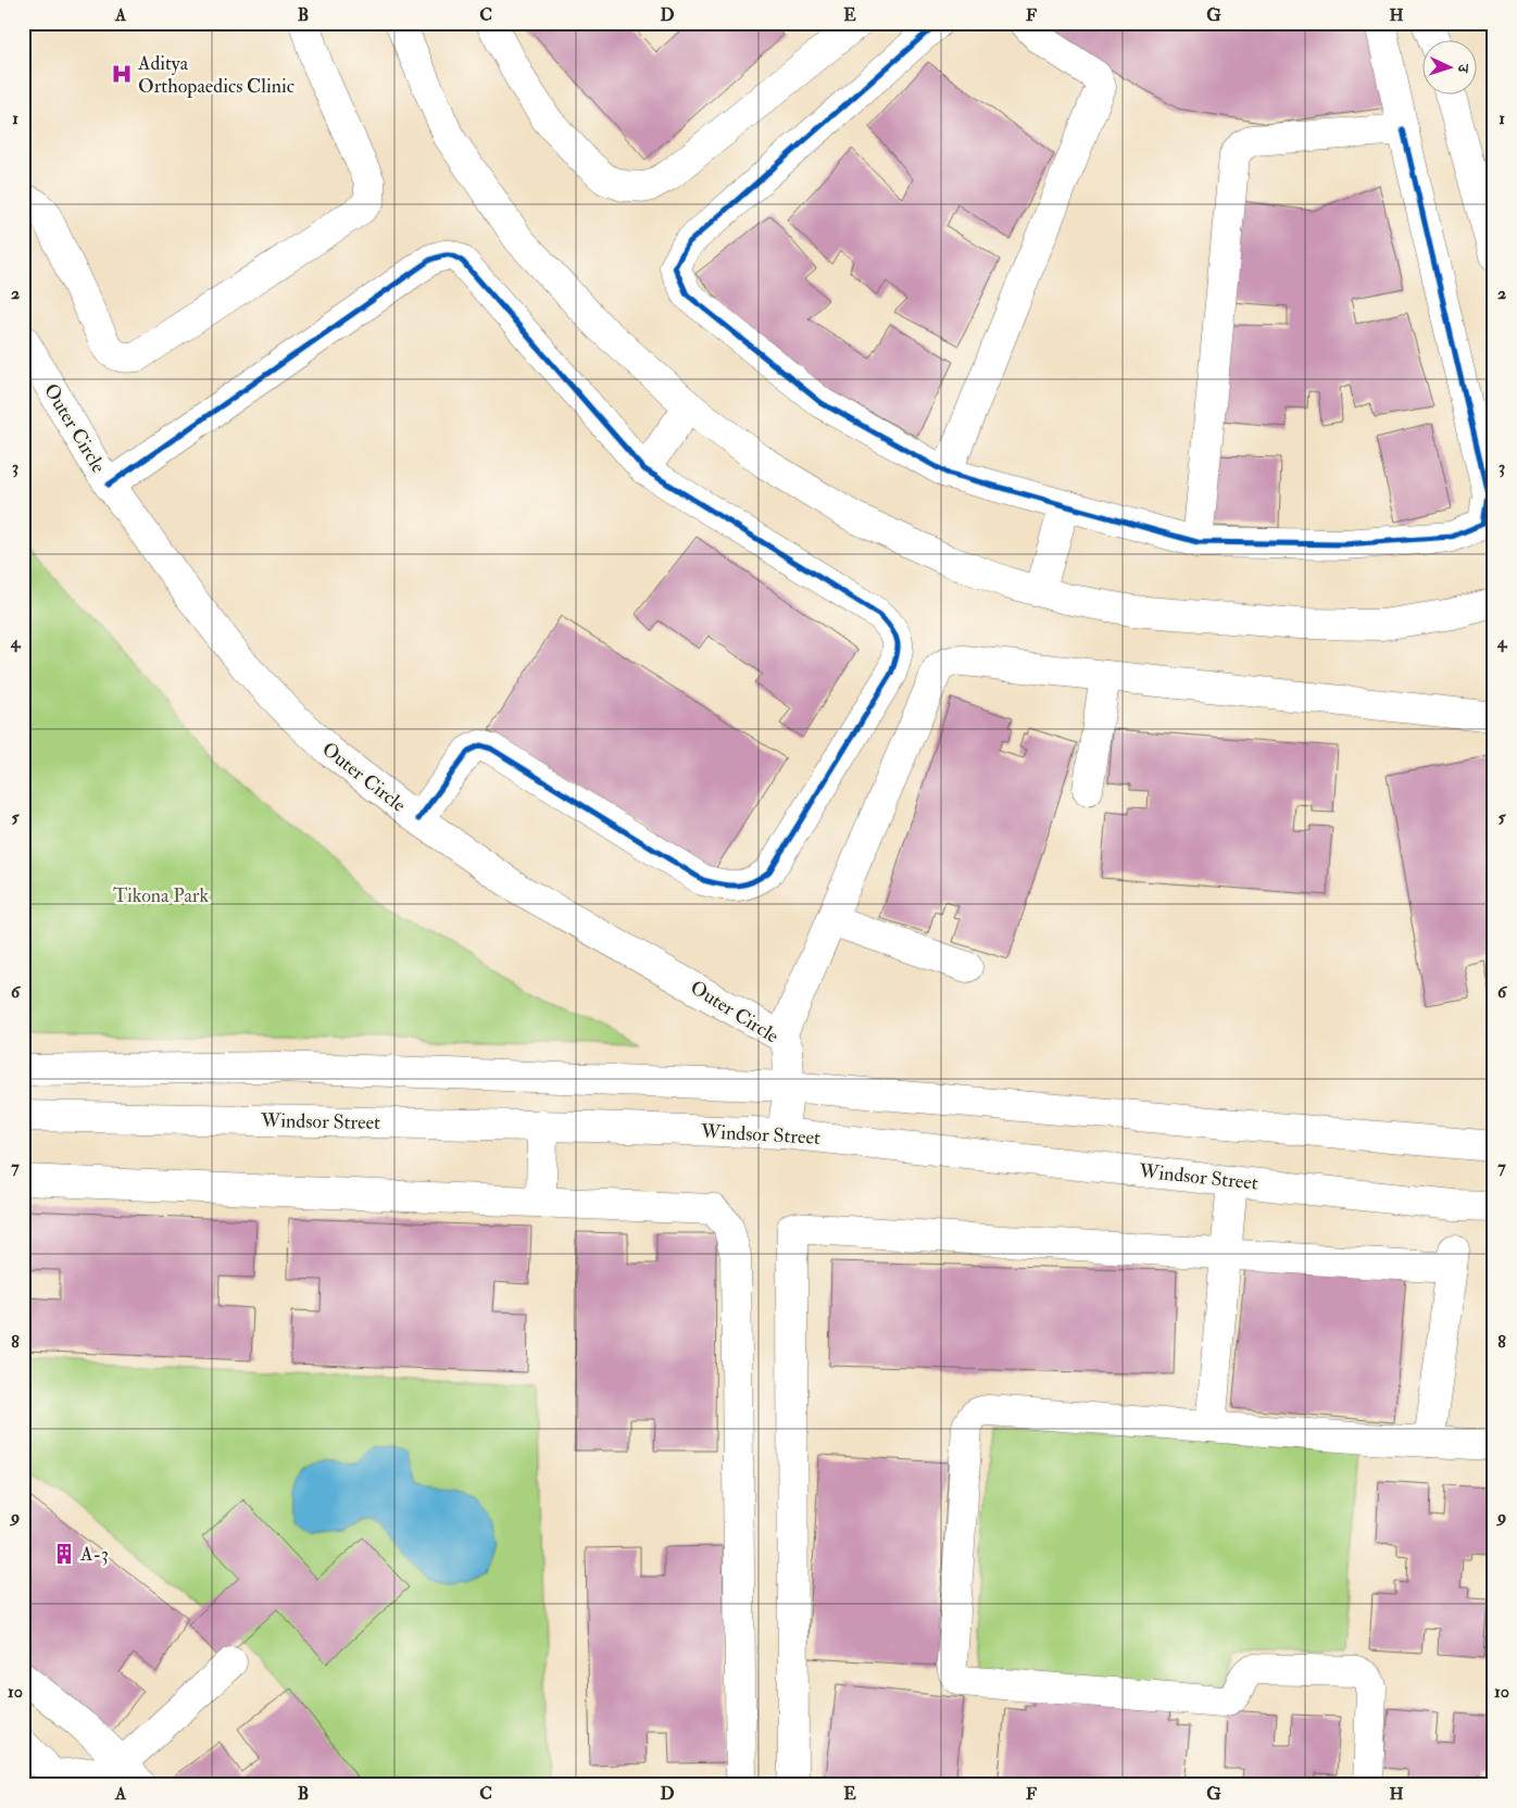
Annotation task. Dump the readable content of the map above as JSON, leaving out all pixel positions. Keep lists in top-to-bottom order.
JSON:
{
  "streets": {
    "street": ["Outer Circle", "Windsor Street"]
  },
  "crossings": [
    ["Outer Circle", "Windsor Street"]
  ],
  "parks": ["Tikona Park"],
  "places": {
    "hospital": ["Aditya Orthopaedics Clinic"],
    "building": ["A-3"]
  },
  "north": "right",
  "grid": {
    "columns": [
      "A",
      "B",
      "C",
      "D",
      "E",
      "F",
      "G",
      "H"
    ],
    "rows": [
      "1",
      "2",
      "3",
      "4",
      "5",
      "6",
      "7",
      "8",
      "9",
      "10"
    ]
  }
}
